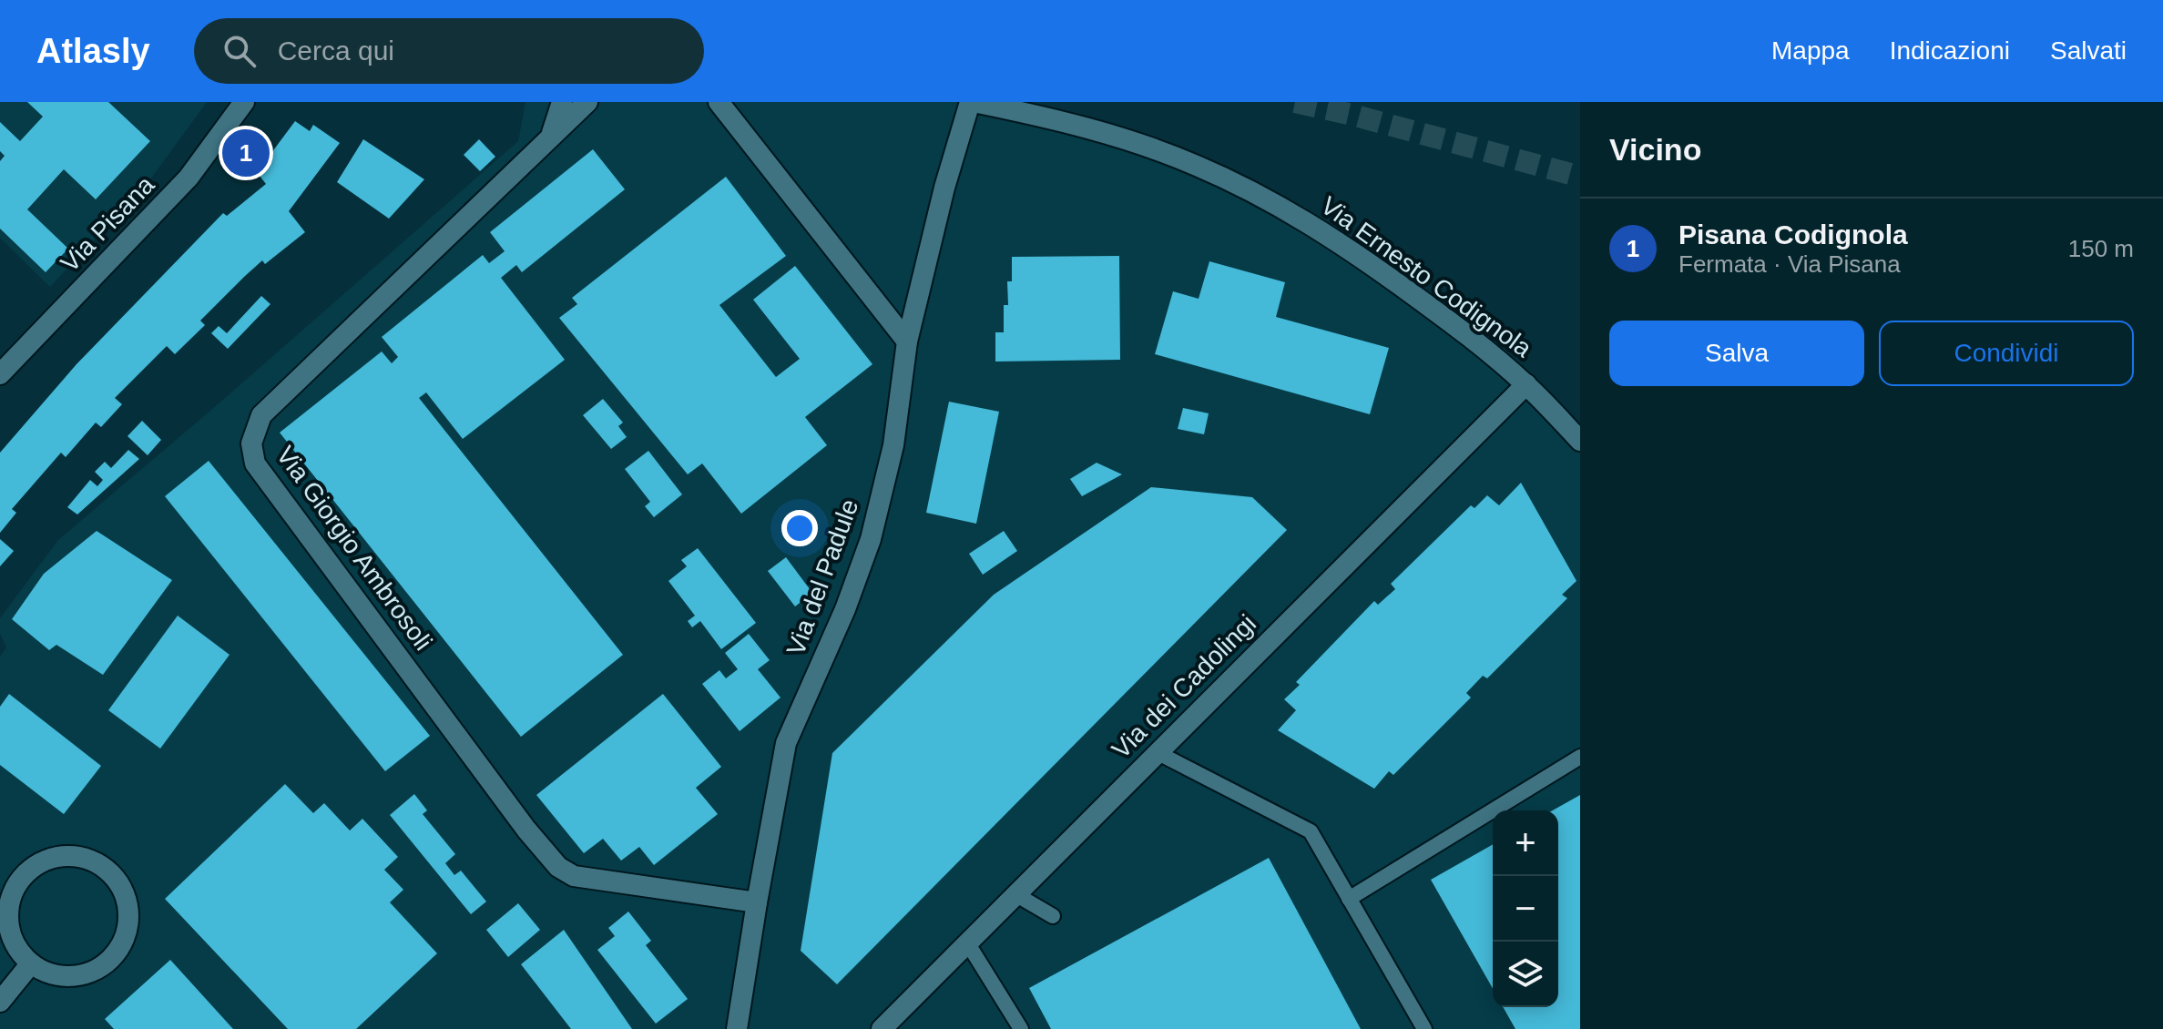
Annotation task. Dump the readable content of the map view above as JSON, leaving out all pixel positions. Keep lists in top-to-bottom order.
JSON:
{
  "streets": {
    "street": [
      "Via Pisana",
      "Via Ernesto Codignola",
      "Via Giorgio Ambrosoli",
      "Via del Padule",
      "Via dei Cadolingi"
    ]
  },
  "crossings": [
    ["Via Ernesto Codignola", "Via del Padule"],
    ["Via Ernesto Codignola", "Via dei Cadolingi"],
    ["Via Giorgio Ambrosoli", "Via del Padule"]
  ],
  "page": {
    "header": "Atlasly",
    "search": "Cerca qui",
    "nav": ["Mappa", "Indicazioni", "Salvati"],
    "heading": "Vicino",
    "pins": "1",
    "list": [
      {
        "mark": "1",
        "name": "Pisana Codignola",
        "note": "Fermata · Via Pisana",
        "value": "150 m"
      }
    ],
    "buttons": ["Salva", "Condividi"],
    "map_buttons": ["+", "−"]
  }
}
